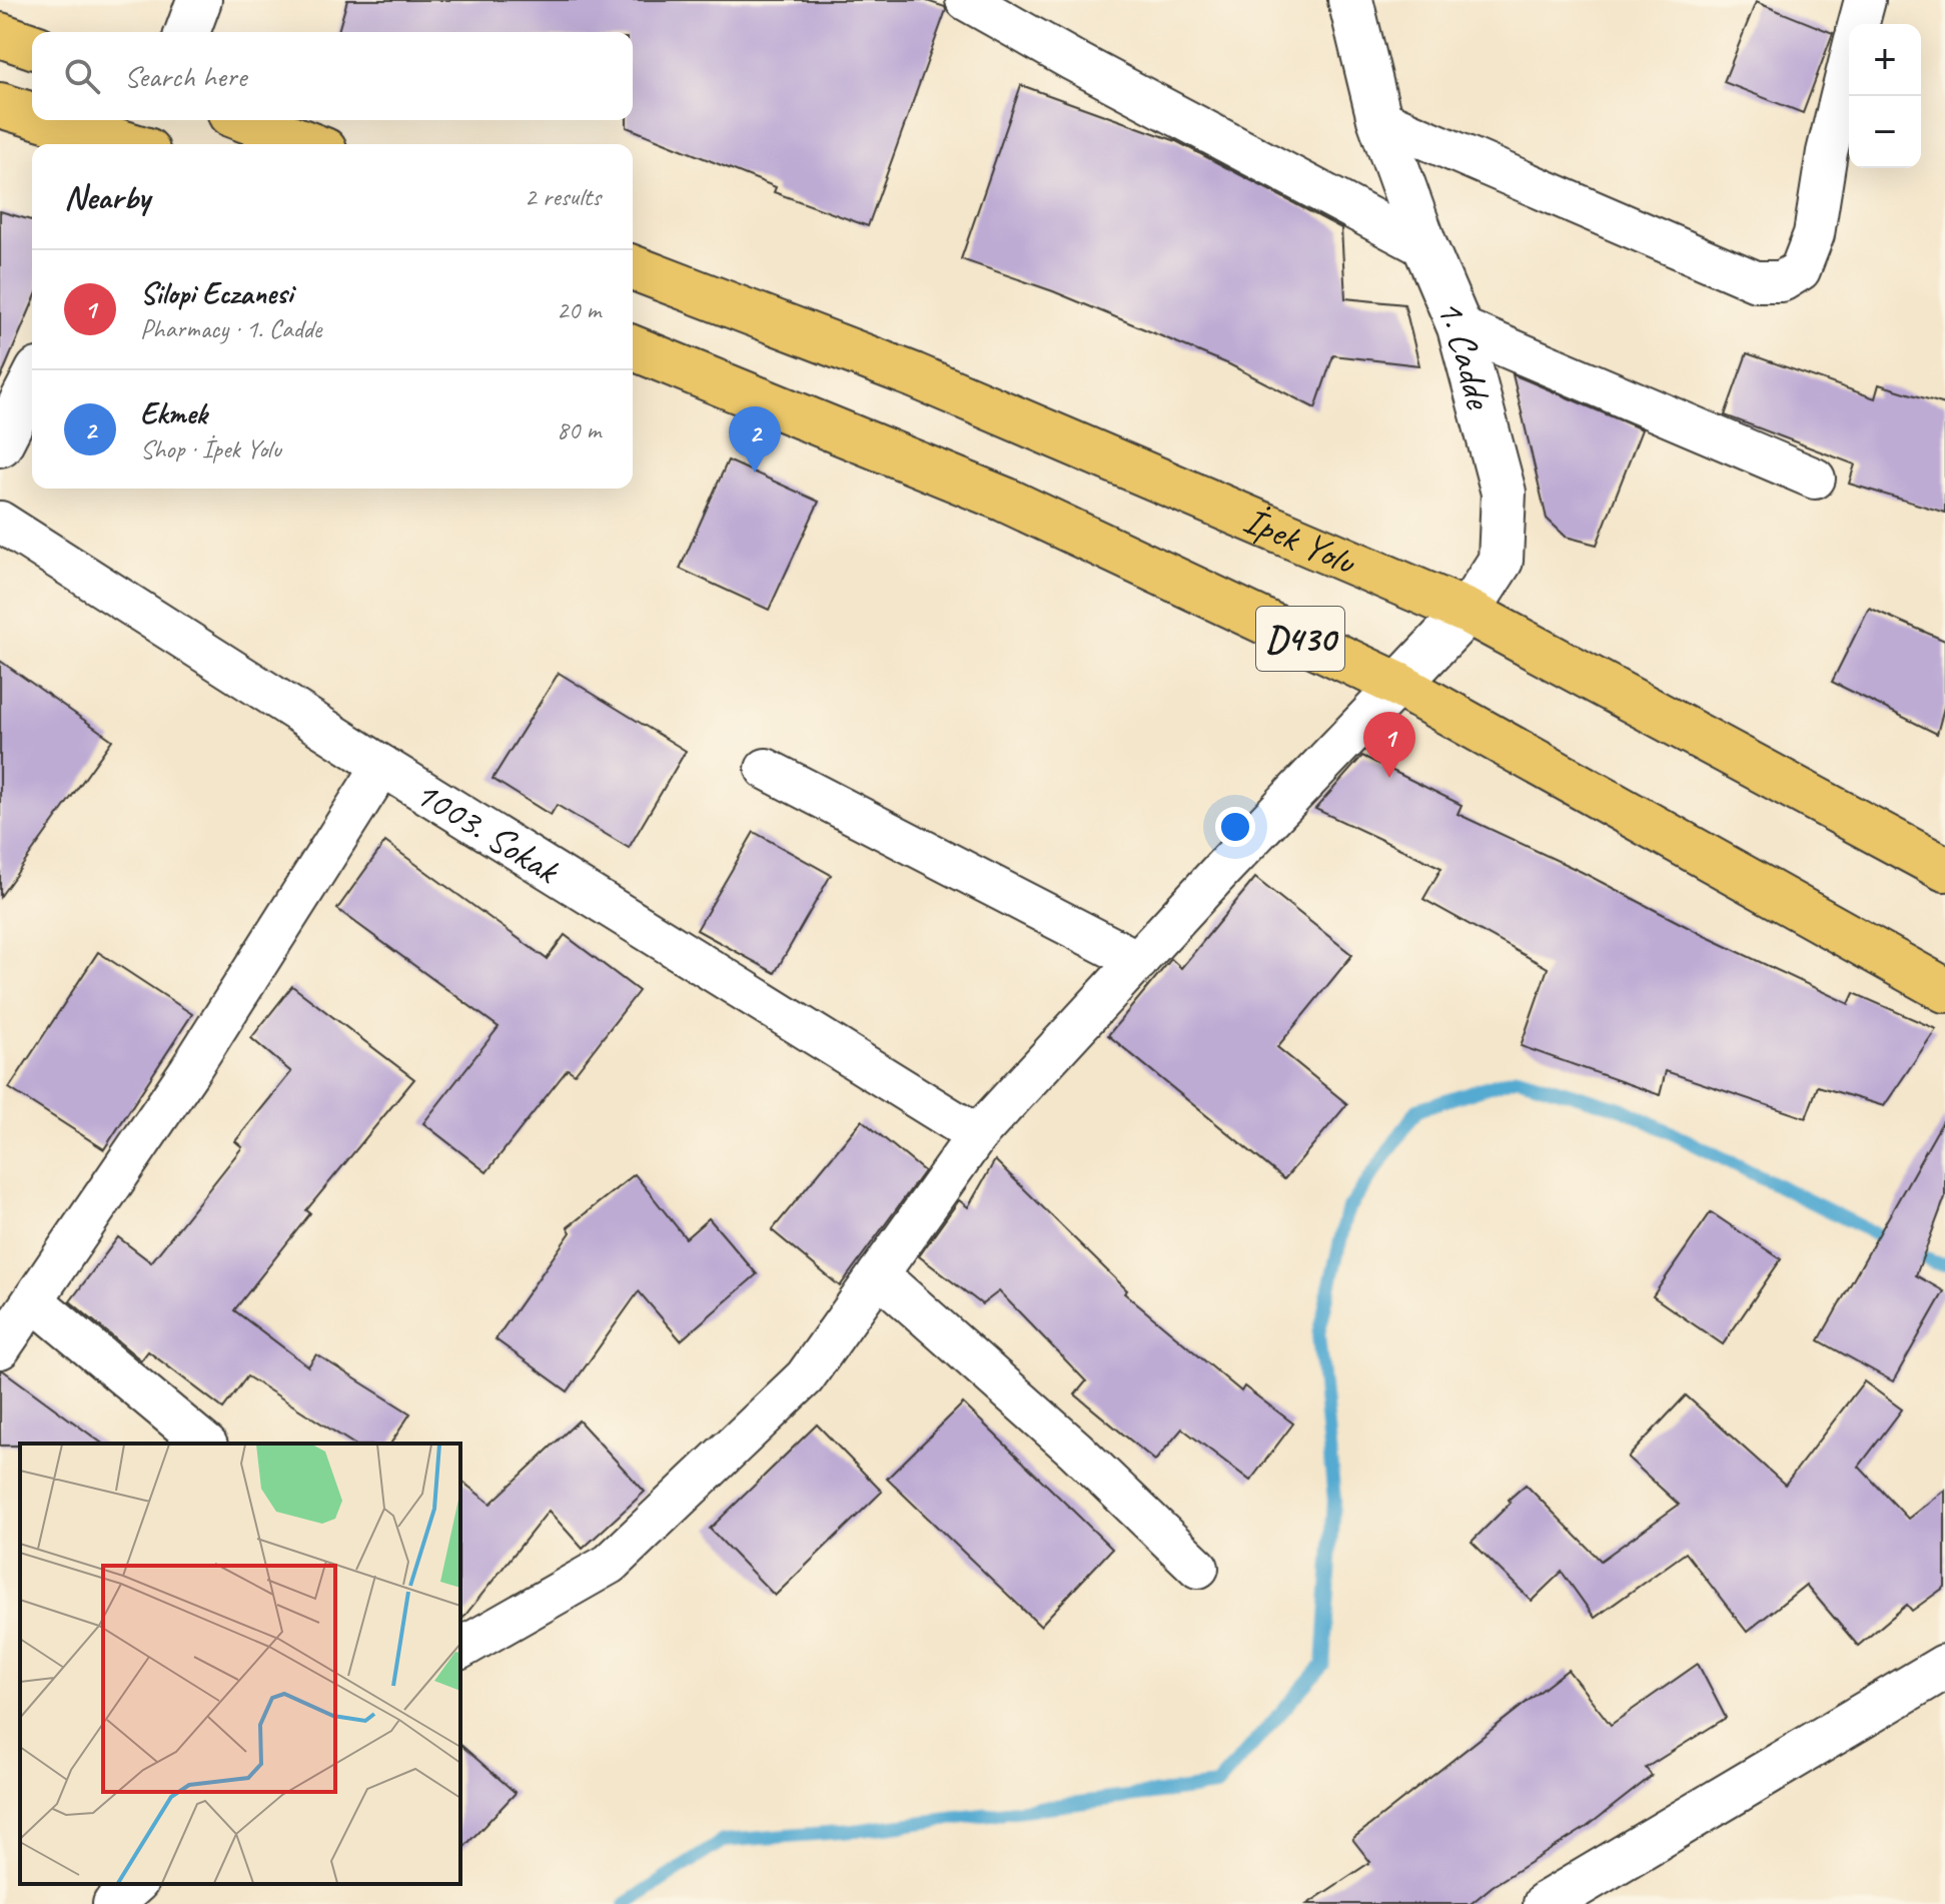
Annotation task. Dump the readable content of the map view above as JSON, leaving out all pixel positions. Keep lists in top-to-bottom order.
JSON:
{
  "streets": {
    "highway": ["İpek Yolu", "D430"],
    "street": ["1. Cadde", "1003. Sokak"]
  },
  "crossings": [
    ["1. Cadde", "İpek Yolu"],
    ["1. Cadde", "D430"]
  ],
  "page": {
    "map_buttons": ["+", "−"],
    "search": "Search here",
    "heading": ["Nearby", "2 results"],
    "list": [
      {
        "mark": "1",
        "name": "Silopi Eczanesi",
        "note": "Pharmacy · 1. Cadde",
        "value": "20 m"
      },
      {
        "mark": "2",
        "name": "Ekmek",
        "note": "Shop · İpek Yolu",
        "value": "80 m"
      }
    ],
    "pins": ["2", "1"]
  }
}
